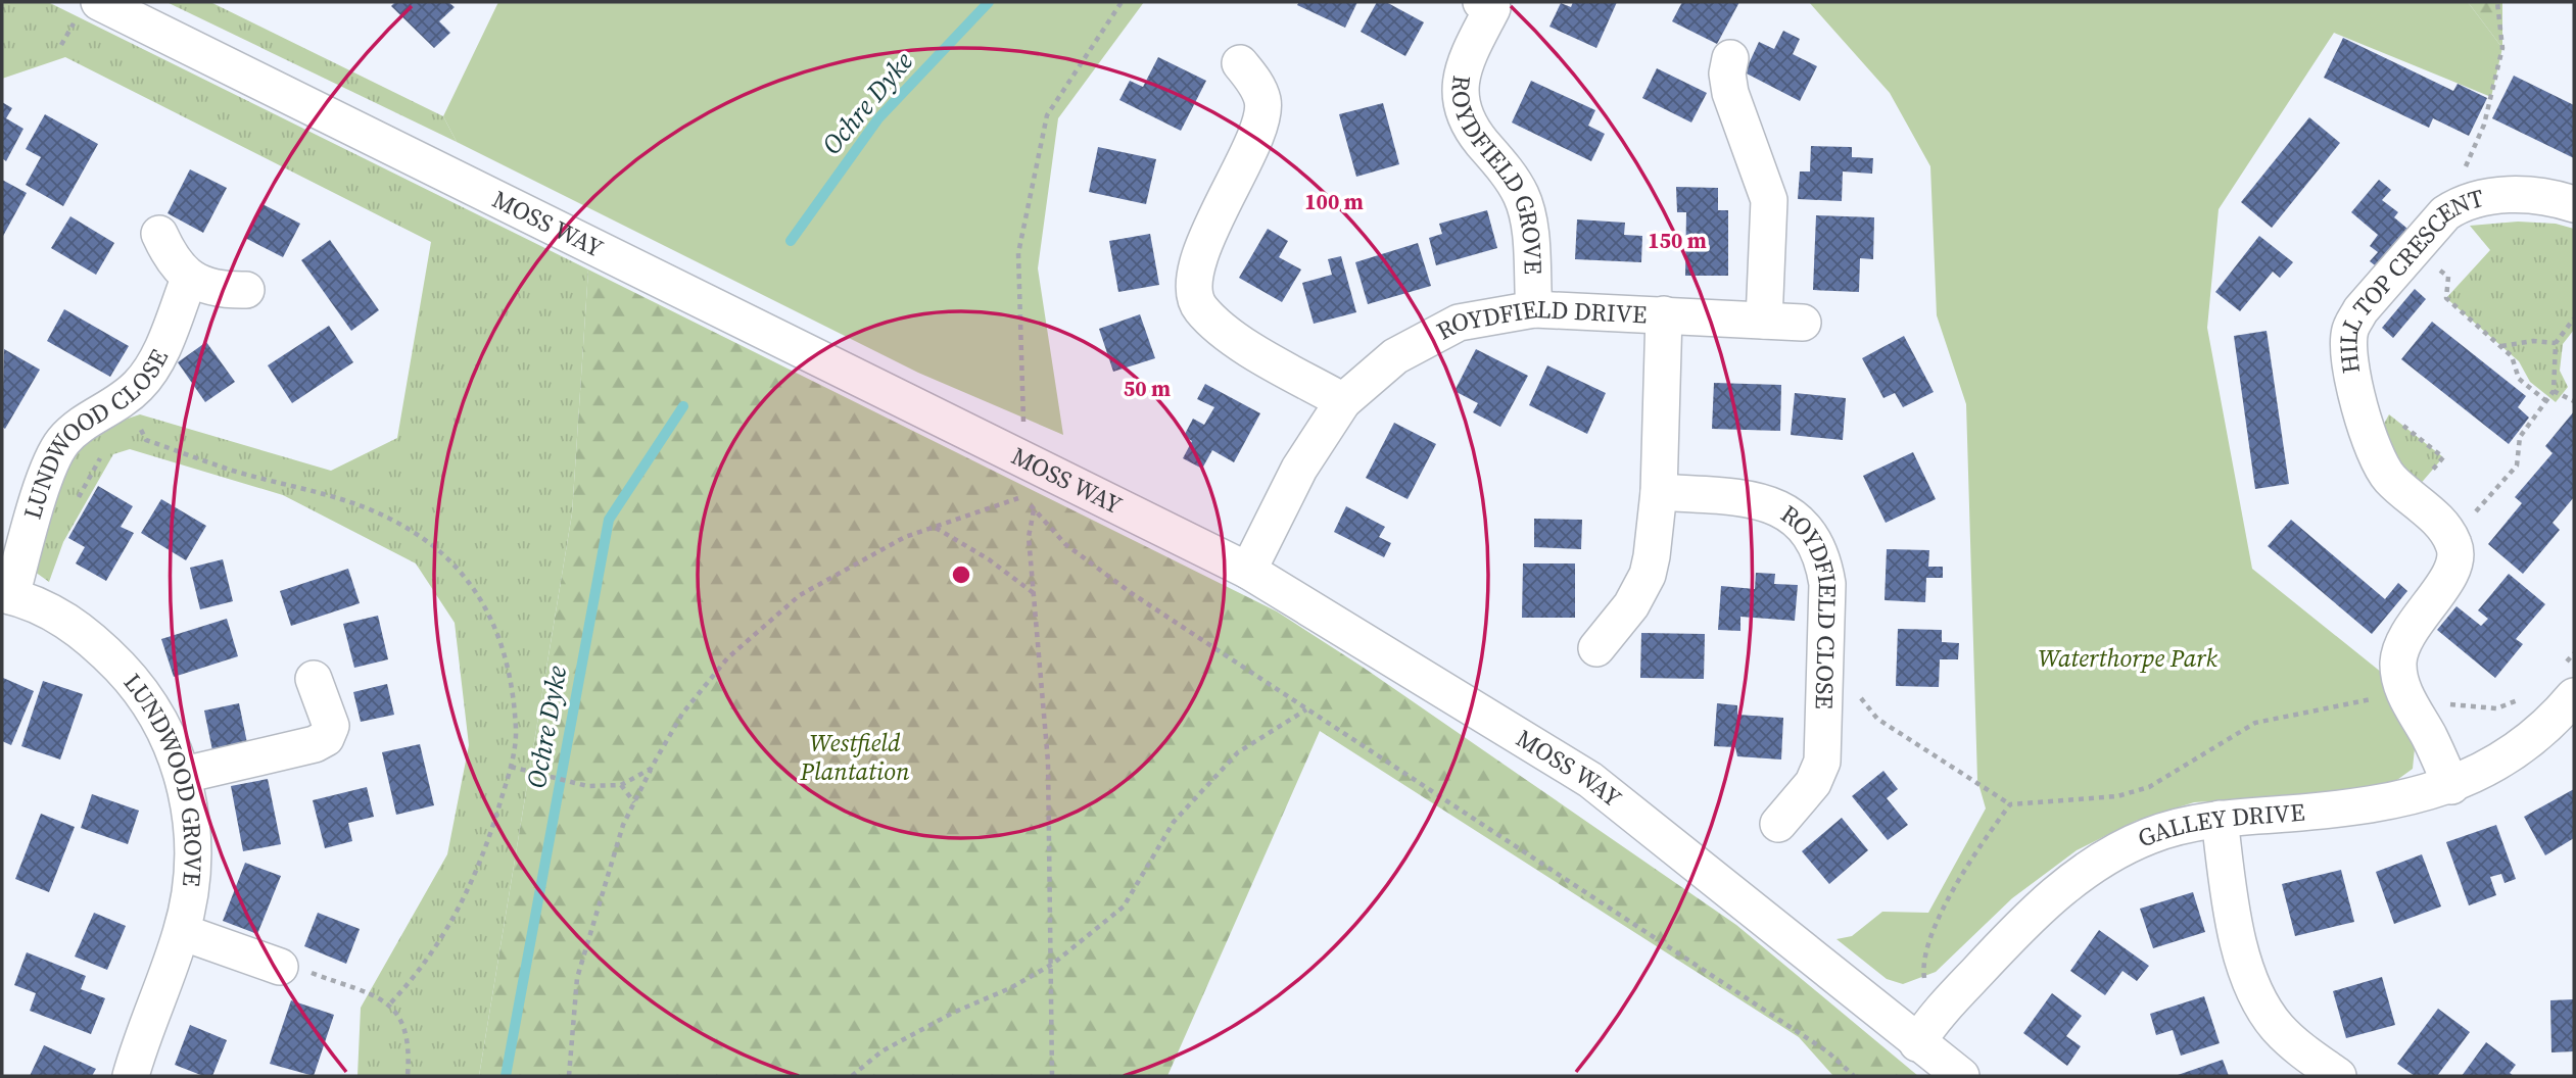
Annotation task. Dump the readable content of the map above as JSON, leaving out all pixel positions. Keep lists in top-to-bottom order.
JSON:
{
  "streets": {
    "street": [
      "ROYDFIELD GROVE",
      "MOSS WAY",
      "HILL TOP CRESCENT",
      "ROYDFIELD DRIVE",
      "LUNDWOOD CLOSE",
      "ROYDFIELD CLOSE",
      "LUNDWOOD GROVE",
      "GALLEY DRIVE"
    ]
  },
  "crossings": [
    ["ROYDFIELD GROVE", "ROYDFIELD DRIVE"],
    ["MOSS WAY", "ROYDFIELD DRIVE"],
    ["MOSS WAY", "GALLEY DRIVE"],
    ["LUNDWOOD CLOSE", "LUNDWOOD GROVE"]
  ],
  "water": ["Ochre Dyke"],
  "parks": ["Waterthorpe Park", "Westfield Plantation"],
  "rings": ["100 m", "150 m", "50 m"]
}
